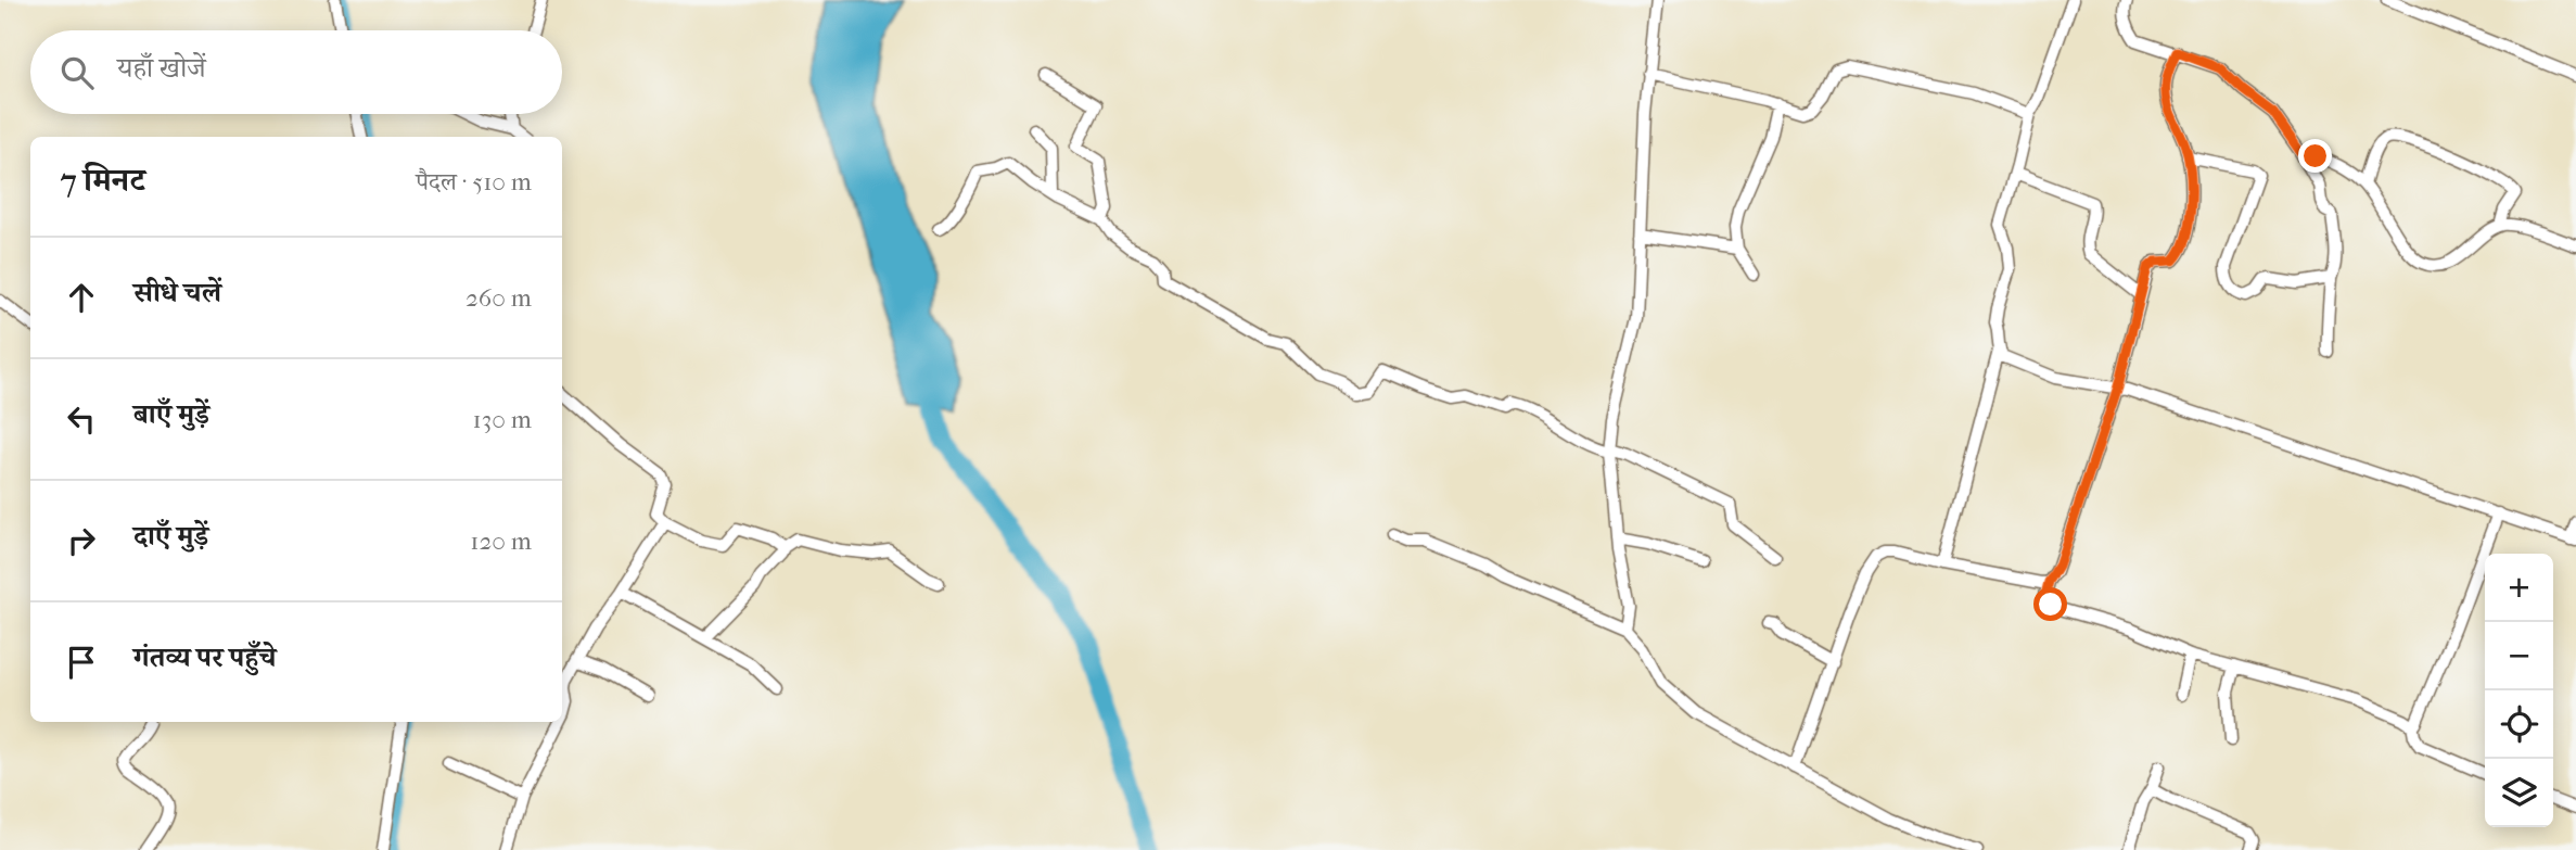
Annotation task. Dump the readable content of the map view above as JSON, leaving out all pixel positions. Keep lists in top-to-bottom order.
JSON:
{
  "page": {
    "search": "यहाँ खोजें",
    "heading": ["7 मिनट", "पैदल · 510 m"],
    "list": [
      ["सीधे चलें", "260 m"],
      ["बाएँ मुड़ें", "130 m"],
      ["दाएँ मुड़ें", "120 m"],
      "गंतव्य पर पहुँचे"
    ],
    "map_buttons": ["+", "−"]
  }
}
